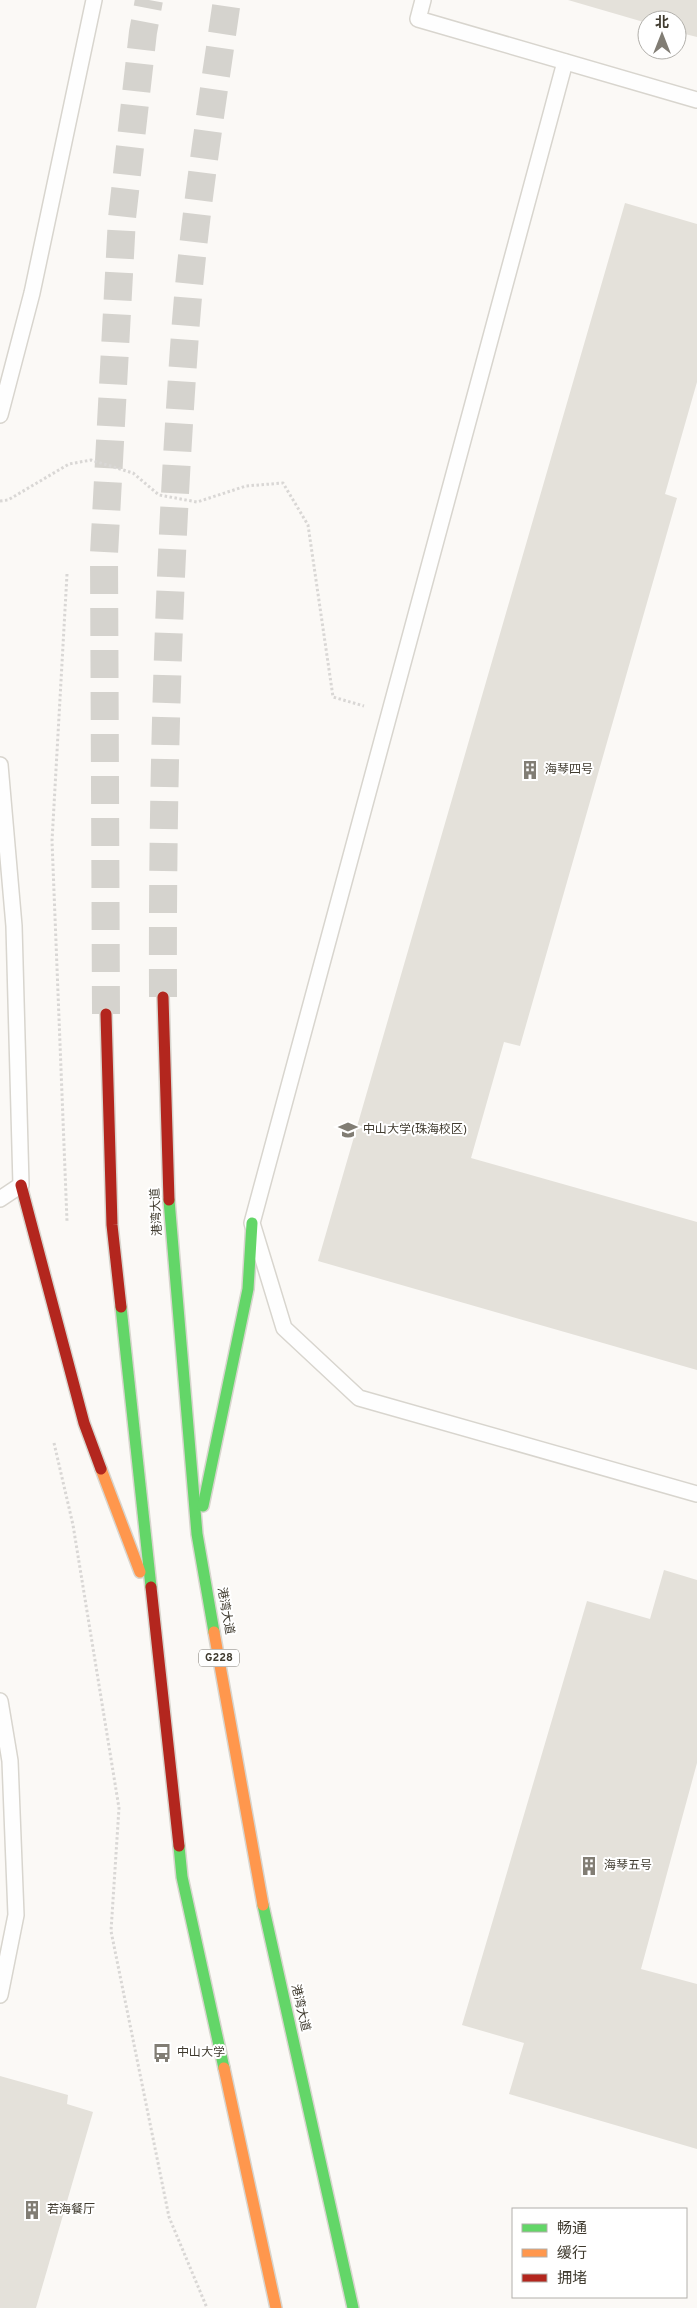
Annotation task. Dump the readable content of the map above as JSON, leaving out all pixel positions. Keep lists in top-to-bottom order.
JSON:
{
  "streets": {
    "highway": ["港湾大道", "G228"]
  },
  "places": {
    "building": ["海琴四号", "海琴五号", "若海餐厅"],
    "school or university": ["中山大学(珠海校区)"],
    "bus stop": ["中山大学"]
  },
  "legend": ["畅通", "缓行", "拥堵"],
  "north": "top"
}
